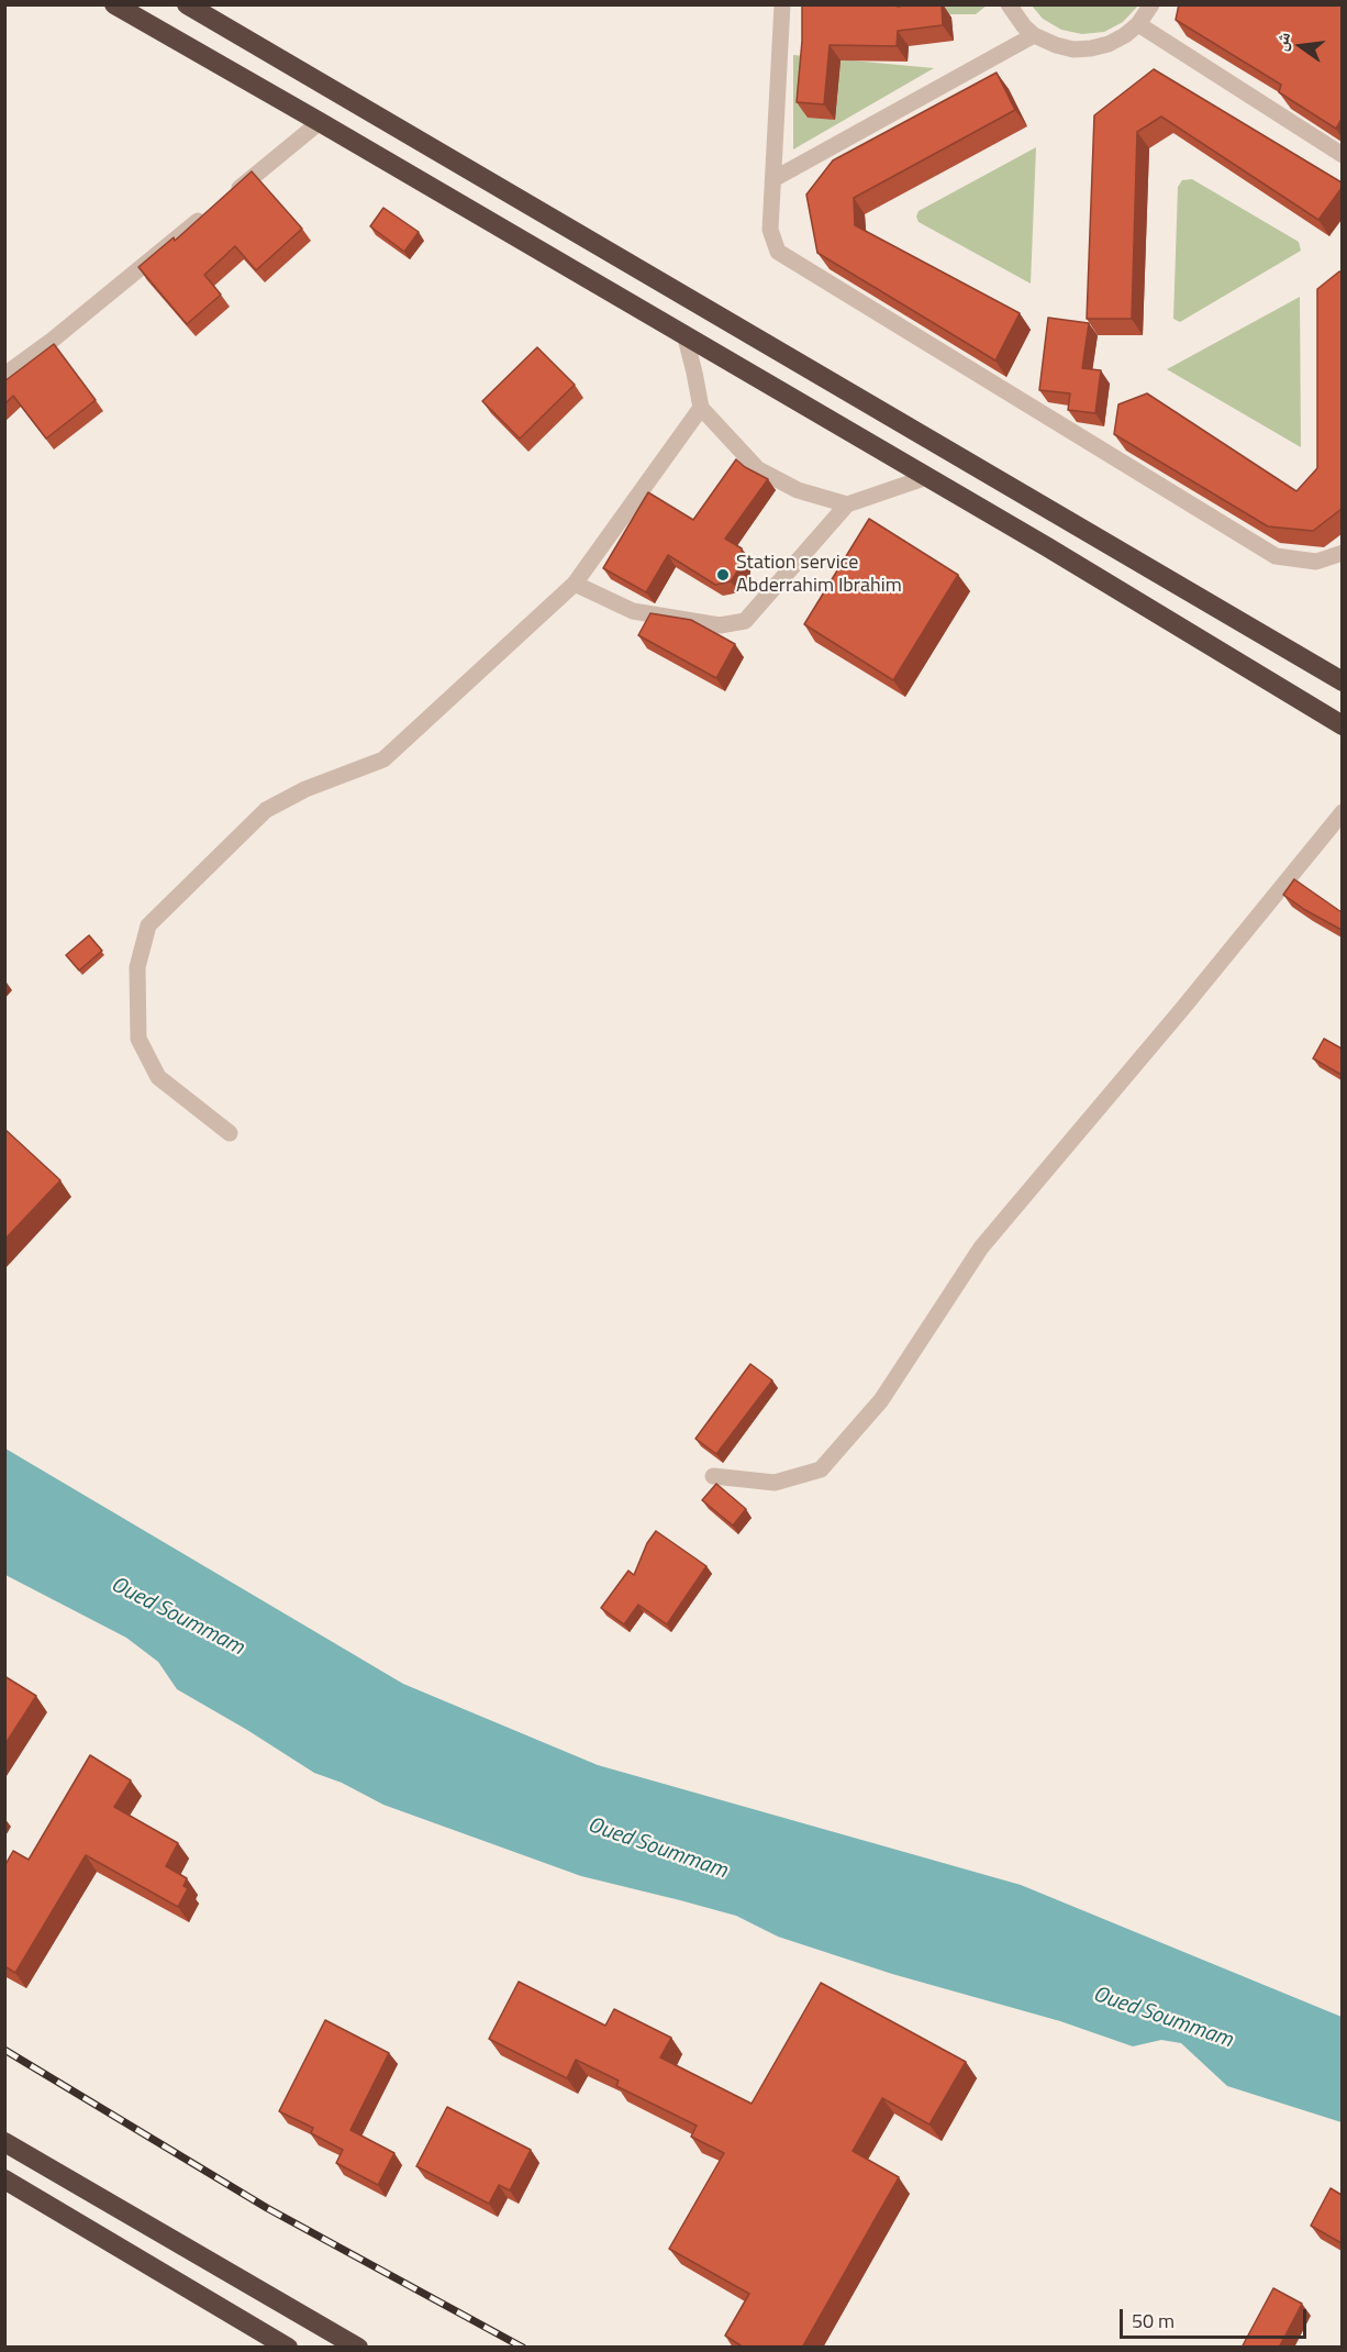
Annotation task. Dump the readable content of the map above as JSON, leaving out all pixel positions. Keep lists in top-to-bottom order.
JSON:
{
  "water": ["Oued Soummam"],
  "places": ["Station service Abderrahim Ibrahim"],
  "scale_bar": "50 m",
  "north": "left"
}
